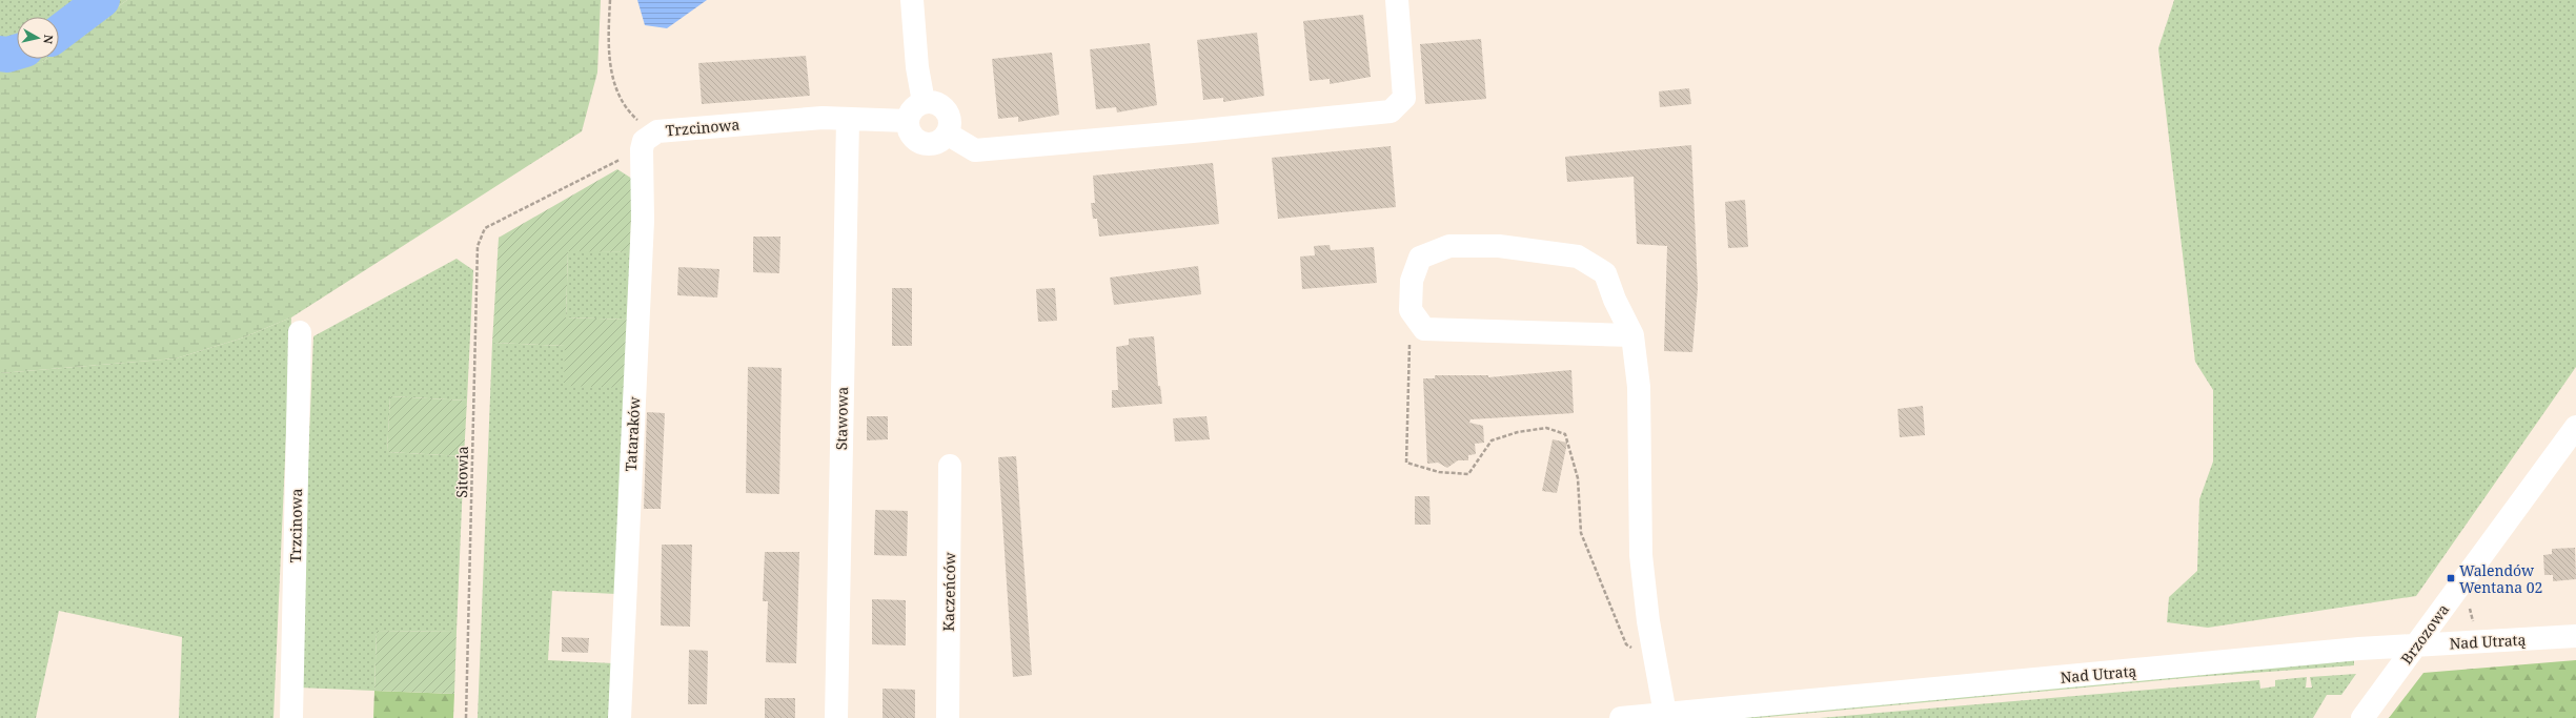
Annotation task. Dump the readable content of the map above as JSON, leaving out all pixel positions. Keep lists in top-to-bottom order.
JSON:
{
  "streets": {
    "street": [
      "Trzcinowa",
      "Stawowa",
      "Tataraków",
      "Kaczeńców",
      "Brzozowa",
      "Nad Utratą"
    ],
    "path": ["Sitowia"]
  },
  "crossings": [
    ["Trzcinowa", "Stawowa"],
    ["Trzcinowa", "Tataraków"],
    ["Trzcinowa", "Sitowia"],
    ["Tataraków", "Sitowia"],
    ["Brzozowa", "Nad Utratą"]
  ],
  "places": {
    "transit": ["Walendów Wentana 02"]
  },
  "north": "right"
}
